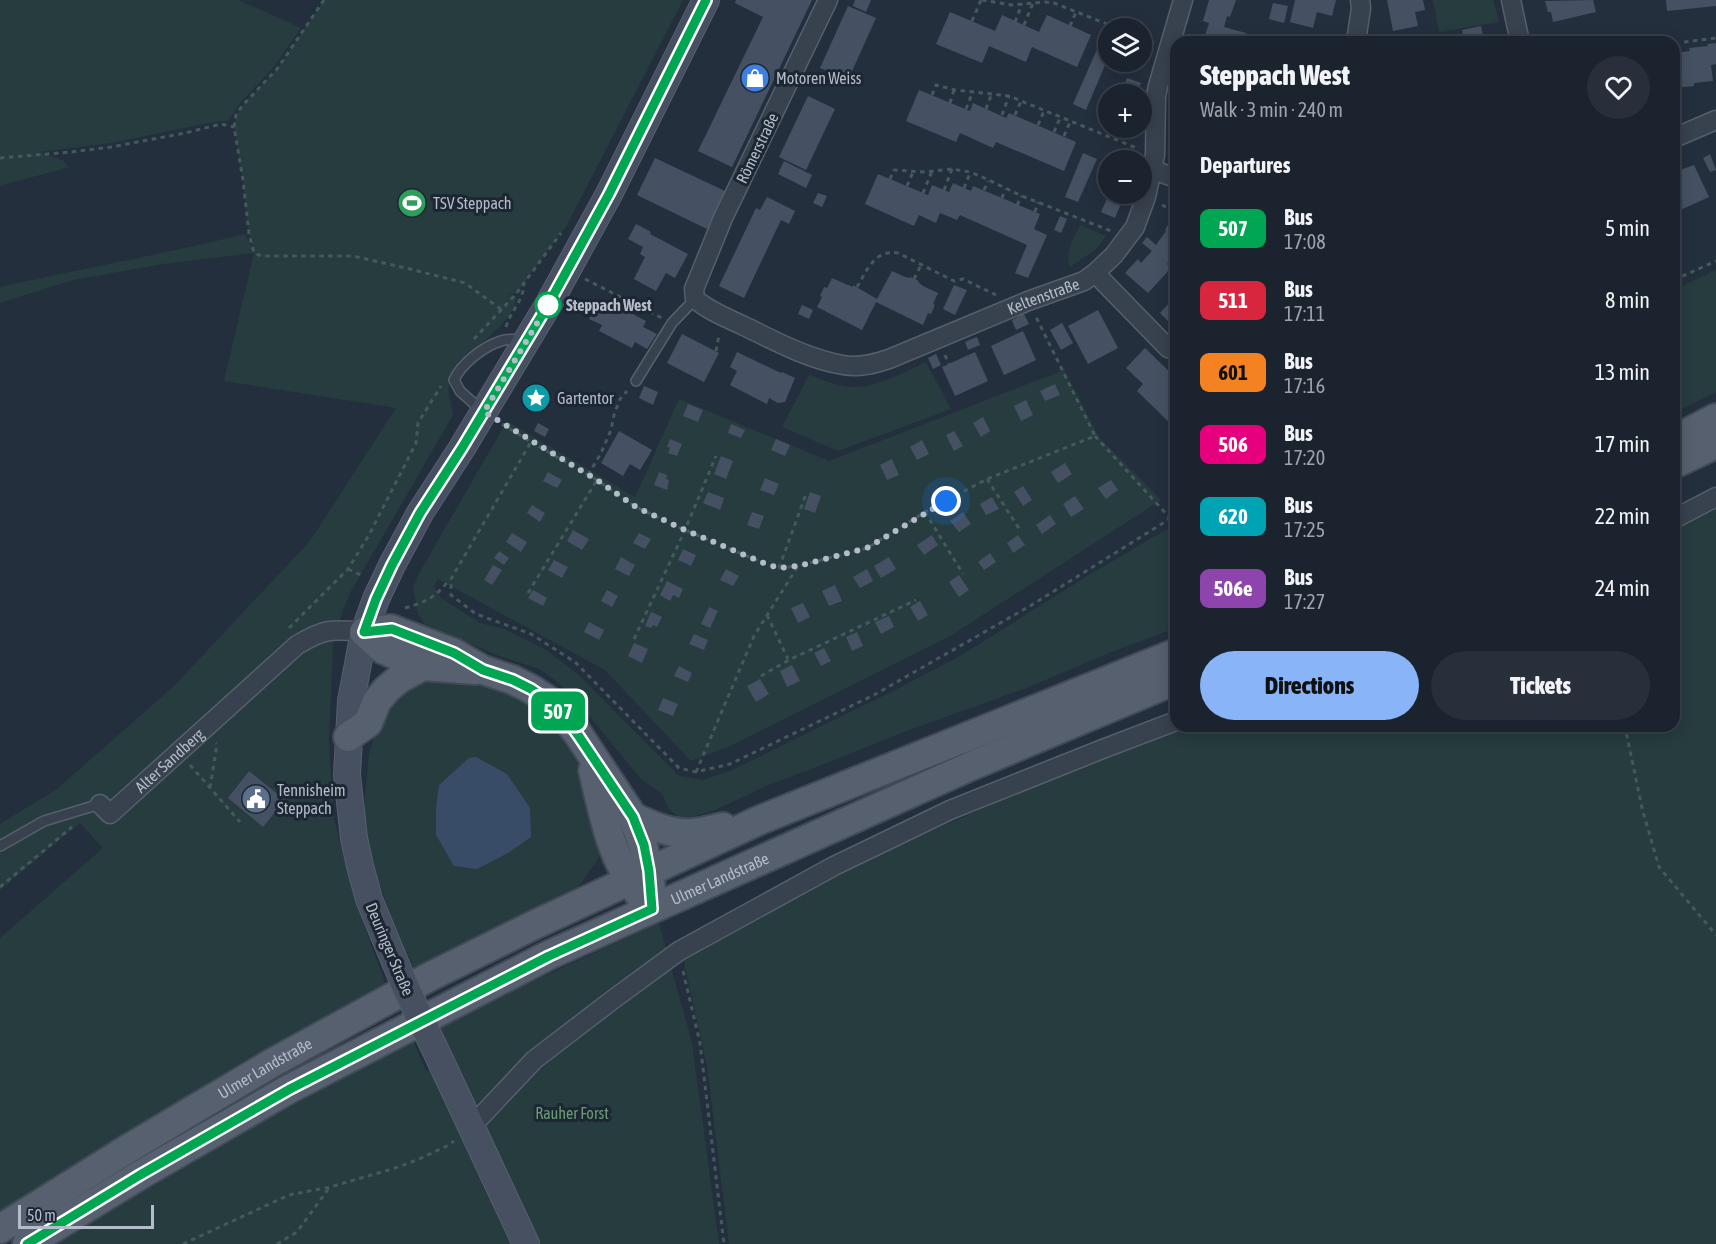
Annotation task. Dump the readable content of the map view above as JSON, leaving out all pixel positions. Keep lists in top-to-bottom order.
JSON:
{
  "streets": {
    "main road": ["Ulmer Landstraße"],
    "street": [
      "Römerstraße",
      "Keltenstraße",
      "Alter Sandberg",
      "Deuringer Straße"
    ]
  },
  "crossings": [
    ["Römerstraße", "Keltenstraße"],
    ["Alter Sandberg", "Deuringer Straße"]
  ],
  "parks": ["Rauher Forst"],
  "places": {
    "shop": ["Motoren Weiss"],
    "sports": ["TSV Steppach"],
    "other": ["Steppach West"],
    "place": ["Gartentor"],
    "public building": ["Tennisheim Steppach"]
  },
  "lines": ["bus line 507"],
  "scale_bar": "50 m",
  "page": {
    "on_map": "507",
    "map_buttons": ["+", "−"],
    "heading": [
      ["Steppach West", "Walk · 3 min · 240 m"],
      "Departures"
    ],
    "list": [
      {
        "mark": "507",
        "name": "Bus",
        "note": "17:08",
        "value": "5 min"
      },
      {
        "mark": "511",
        "name": "Bus",
        "note": "17:11",
        "value": "8 min"
      },
      {
        "mark": "601",
        "name": "Bus",
        "note": "17:16",
        "value": "13 min"
      },
      {
        "mark": "506",
        "name": "Bus",
        "note": "17:20",
        "value": "17 min"
      },
      {
        "mark": "620",
        "name": "Bus",
        "note": "17:25",
        "value": "22 min"
      },
      {
        "mark": "506e",
        "name": "Bus",
        "note": "17:27",
        "value": "24 min"
      }
    ],
    "buttons": ["Directions", "Tickets"],
    "scale": "50 m"
  }
}
